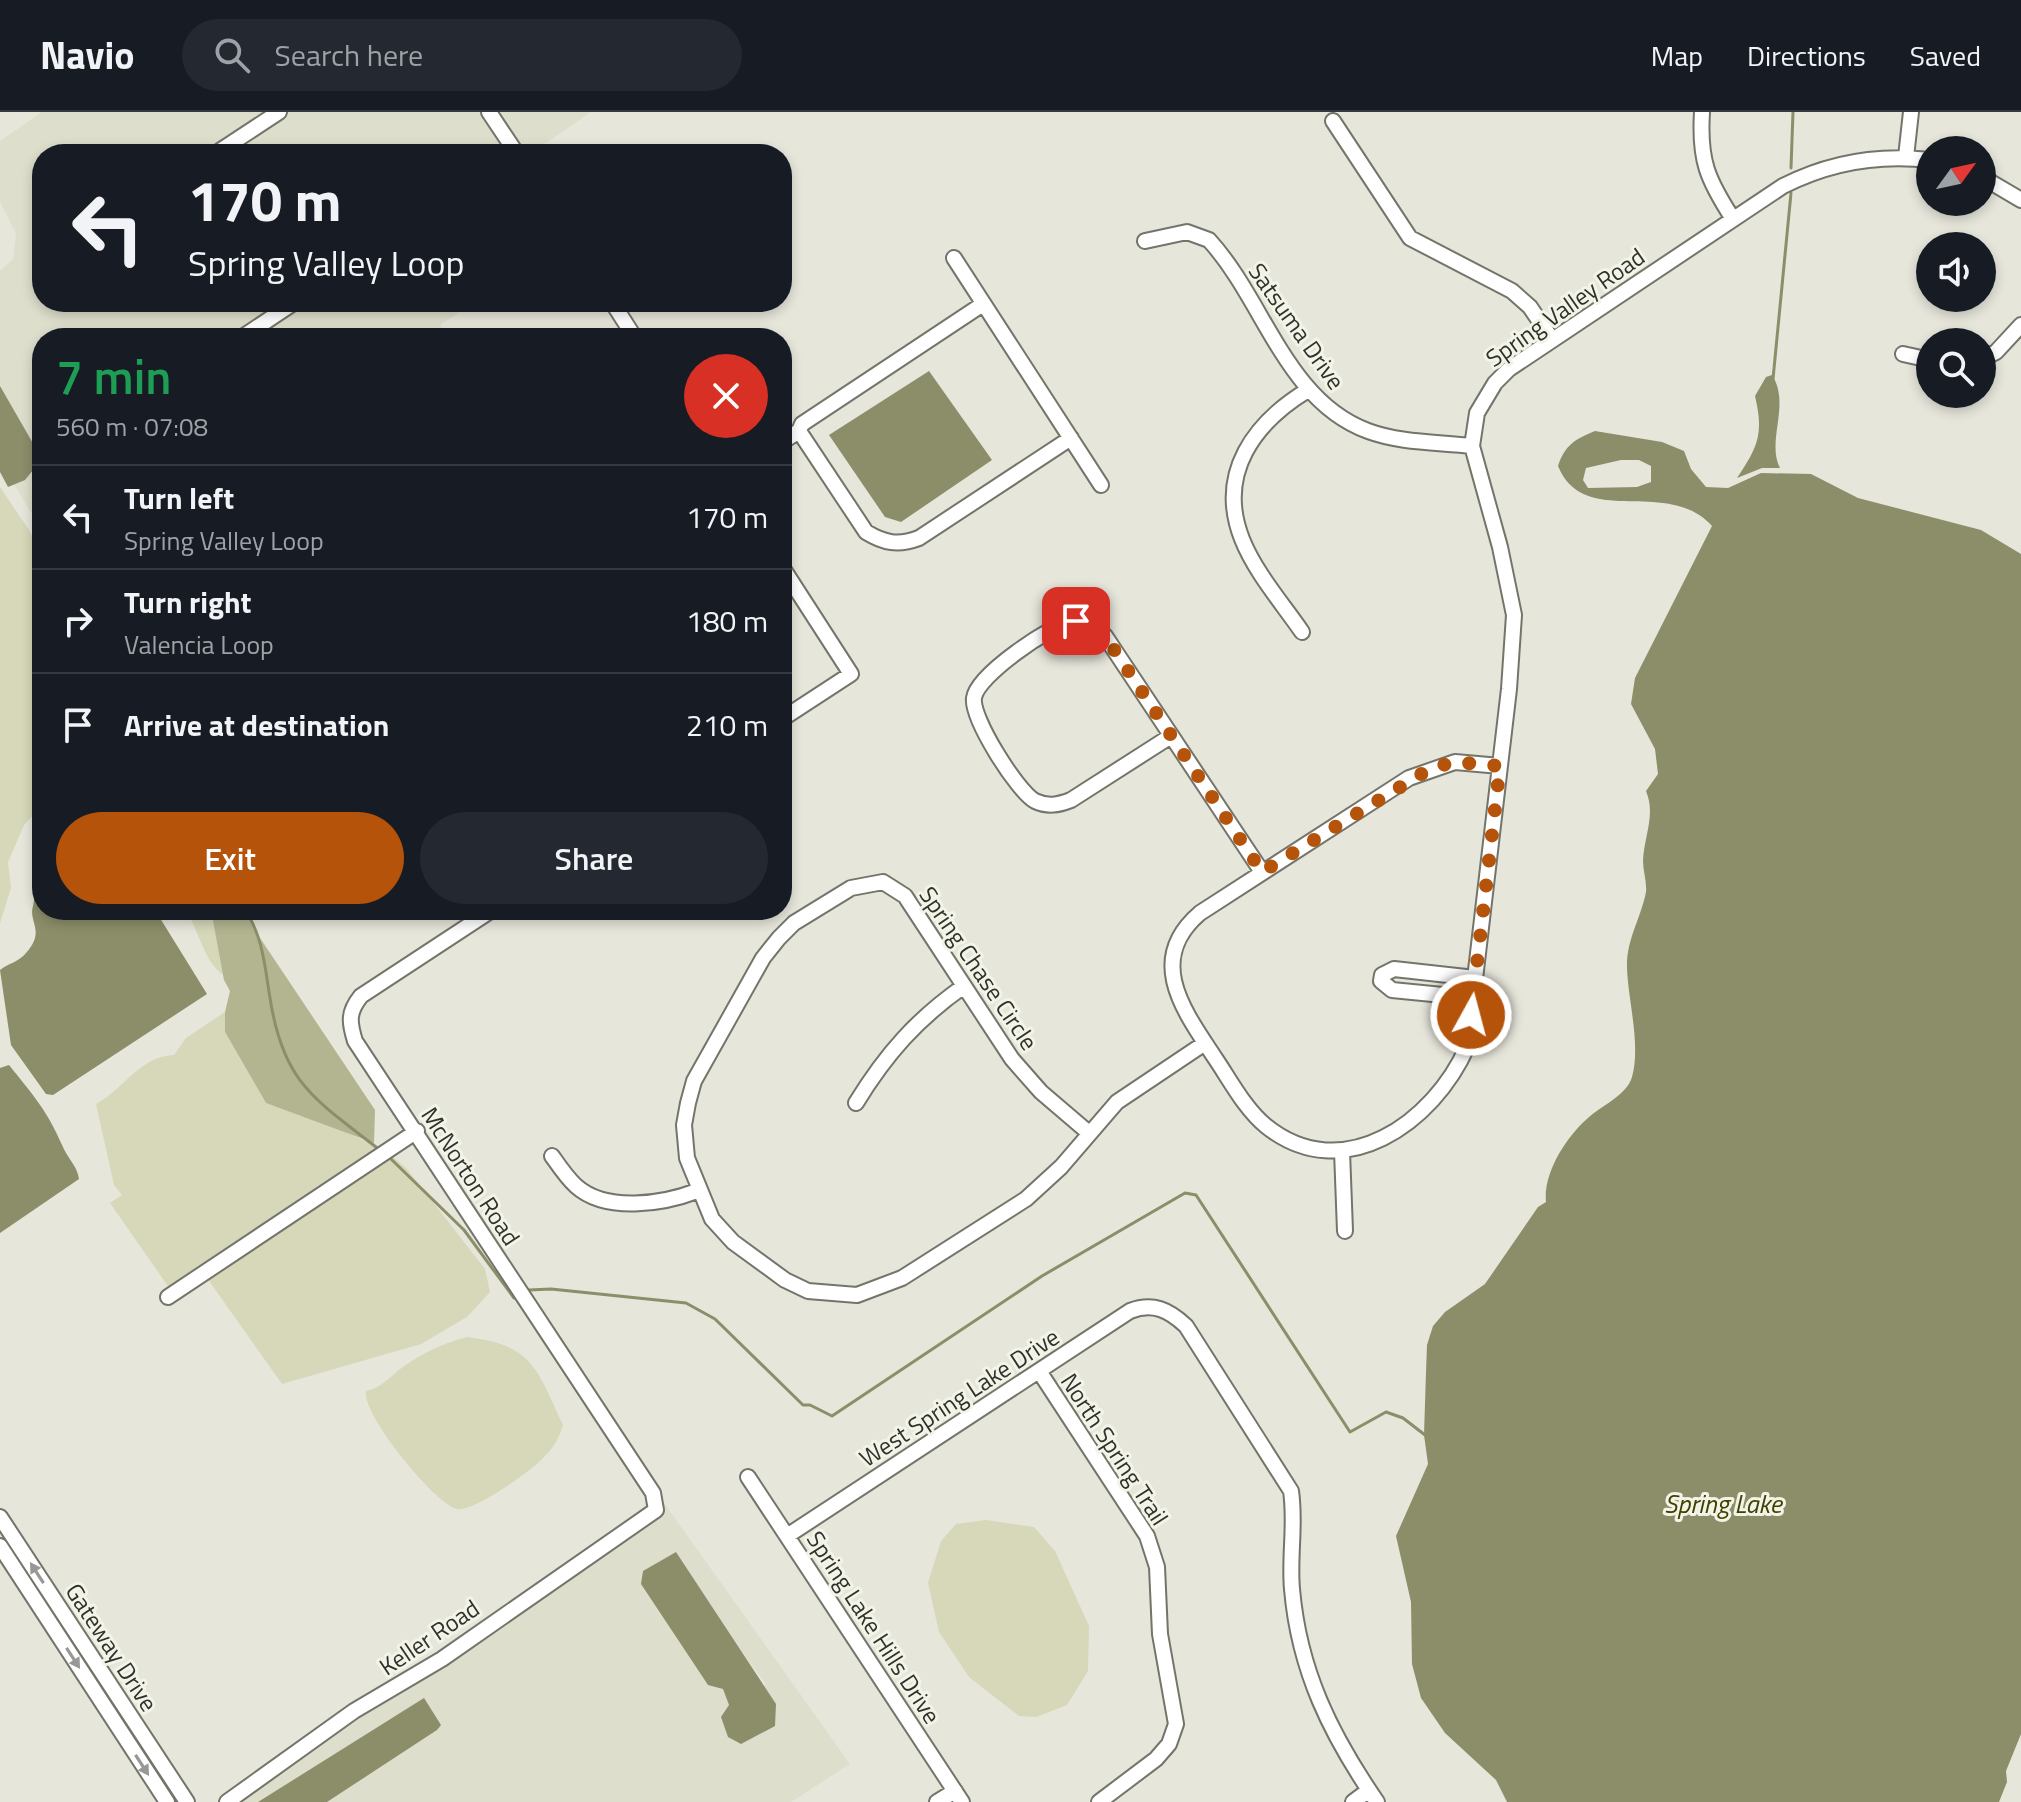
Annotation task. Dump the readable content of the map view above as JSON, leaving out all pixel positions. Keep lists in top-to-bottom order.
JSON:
{
  "streets": {
    "street": [
      "Spring Valley Road",
      "Satsuma Drive",
      "Spring Chase Circle",
      "McNorton Road",
      "West Spring Lake Drive",
      "North Spring Trail",
      "Spring Lake Hills Drive",
      "Keller Road",
      "Gateway Drive"
    ]
  },
  "crossings": [
    ["Spring Valley Road", "Satsuma Drive"],
    ["McNorton Road", "Keller Road"],
    ["West Spring Lake Drive", "North Spring Trail"],
    ["West Spring Lake Drive", "Spring Lake Hills Drive"]
  ],
  "water": ["Spring Lake"],
  "north": "top right",
  "page": {
    "header": "Navio",
    "search": "Search here",
    "nav": ["Map", "Directions", "Saved"],
    "turn": ["170 m", "Spring Valley Loop"],
    "heading": ["7 min", "560 m · 07:08"],
    "list": [
      {
        "name": "Turn left",
        "note": "Spring Valley Loop",
        "value": "170 m"
      },
      {
        "name": "Turn right",
        "note": "Valencia Loop",
        "value": "180 m"
      },
      {
        "name": "Arrive at destination",
        "value": "210 m"
      }
    ],
    "buttons": ["Exit", "Share"]
  }
}
